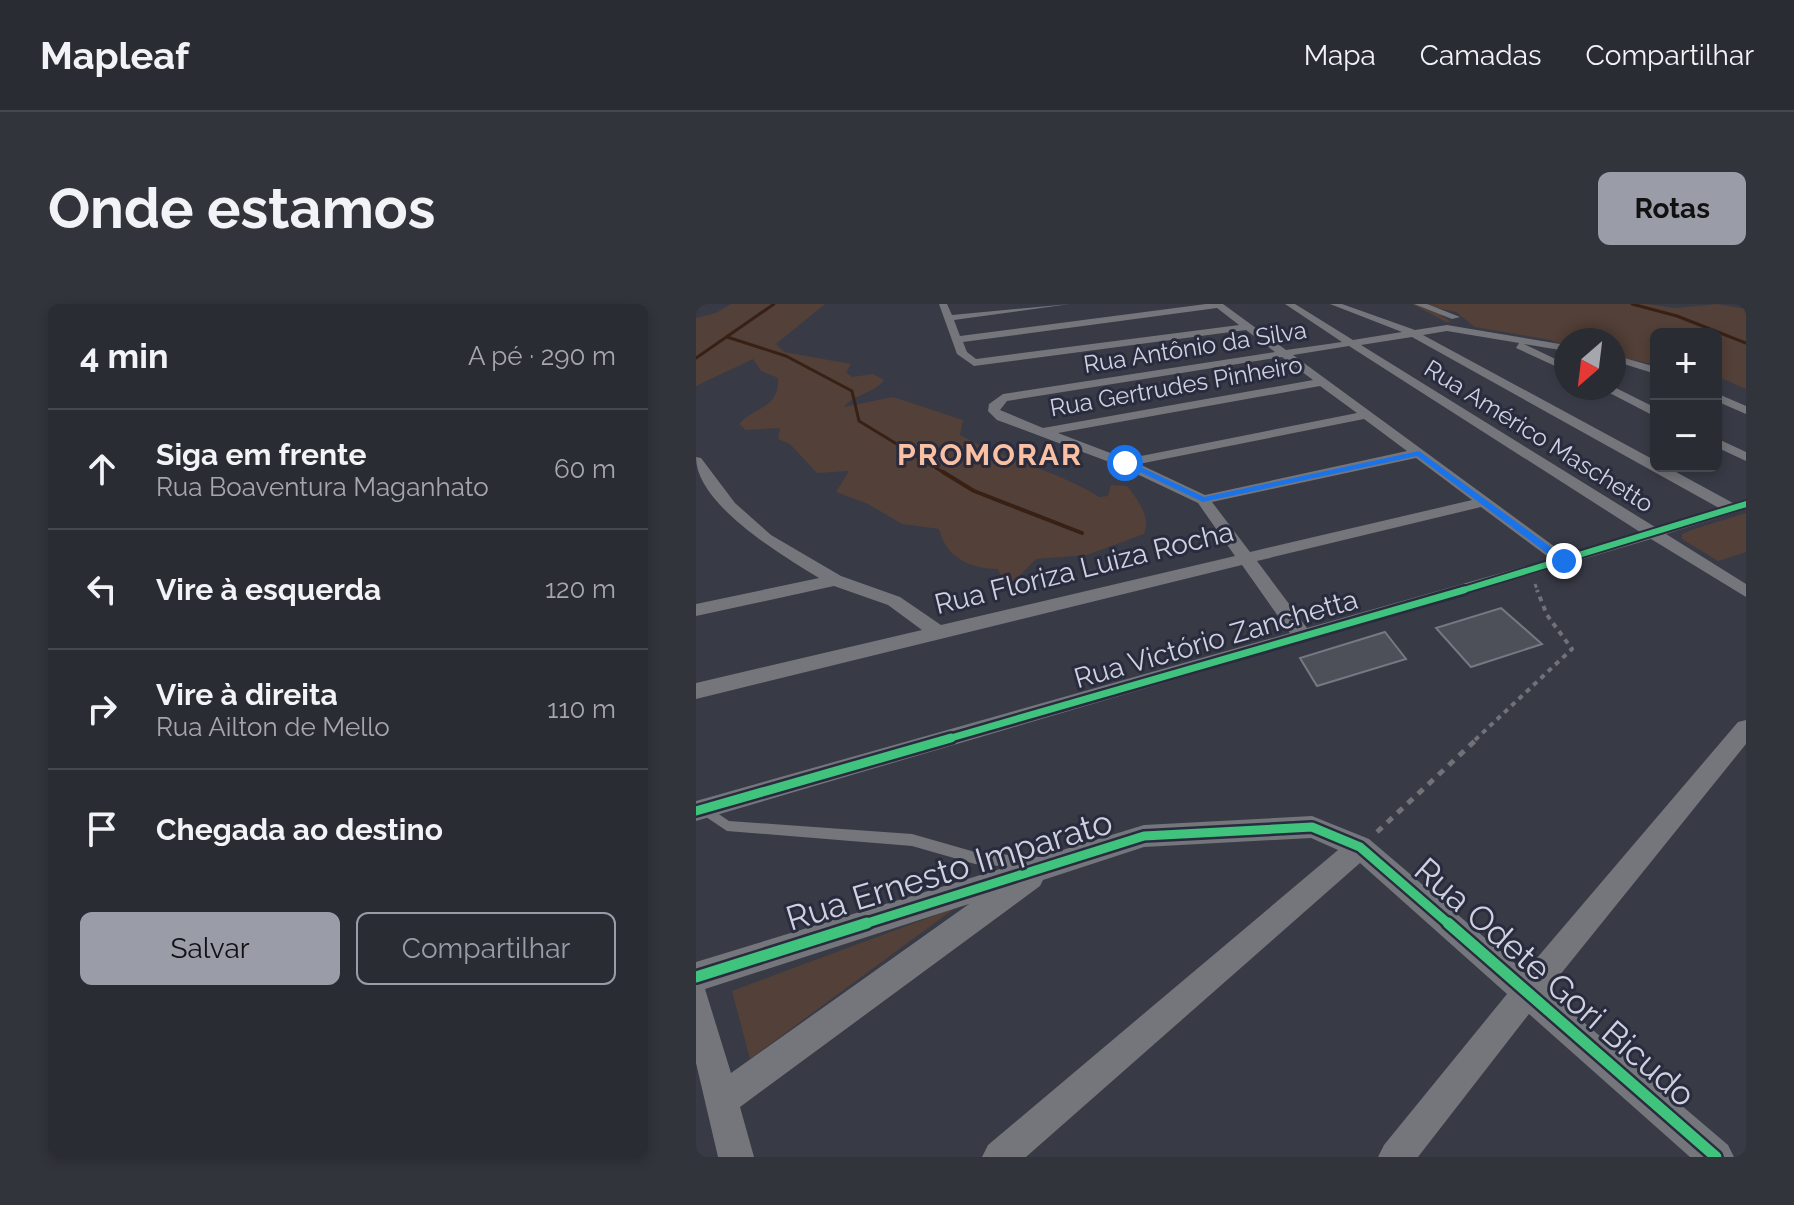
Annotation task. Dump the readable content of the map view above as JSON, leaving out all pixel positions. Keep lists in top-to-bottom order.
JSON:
{
  "streets": {
    "street": [
      "Rua Antônio da Silva",
      "Rua Gertrudes Pinheiro",
      "Rua Américo Maschetto",
      "Rua Floriza Luiza Rocha",
      "Rua Victório Zanchetta",
      "Rua Ernesto Imparato",
      "Rua Odete Gori Bicudo"
    ]
  },
  "crossings": [
    ["Rua Antônio da Silva", "Rua Gertrudes Pinheiro"],
    ["Rua Antônio da Silva", "Rua Américo Maschetto"],
    ["Rua Américo Maschetto", "Rua Victório Zanchetta"],
    ["Rua Ernesto Imparato", "Rua Odete Gori Bicudo"]
  ],
  "districts": ["PROMORAR"],
  "north": "bottom left",
  "page": {
    "header": "Mapleaf",
    "nav": ["Mapa", "Camadas", "Compartilhar"],
    "buttons": [
      "Rotas",
      ["Salvar", "Compartilhar"]
    ],
    "title": "Onde estamos",
    "heading": ["4 min", "A pé · 290 m"],
    "map_buttons": ["+", "−"],
    "list": [
      ["Siga em frente", "Rua Boaventura Maganhato", "60 m"],
      ["Vire à esquerda", "120 m"],
      ["Vire à direita", "Rua Ailton de Mello", "110 m"],
      "Chegada ao destino"
    ]
  }
}
